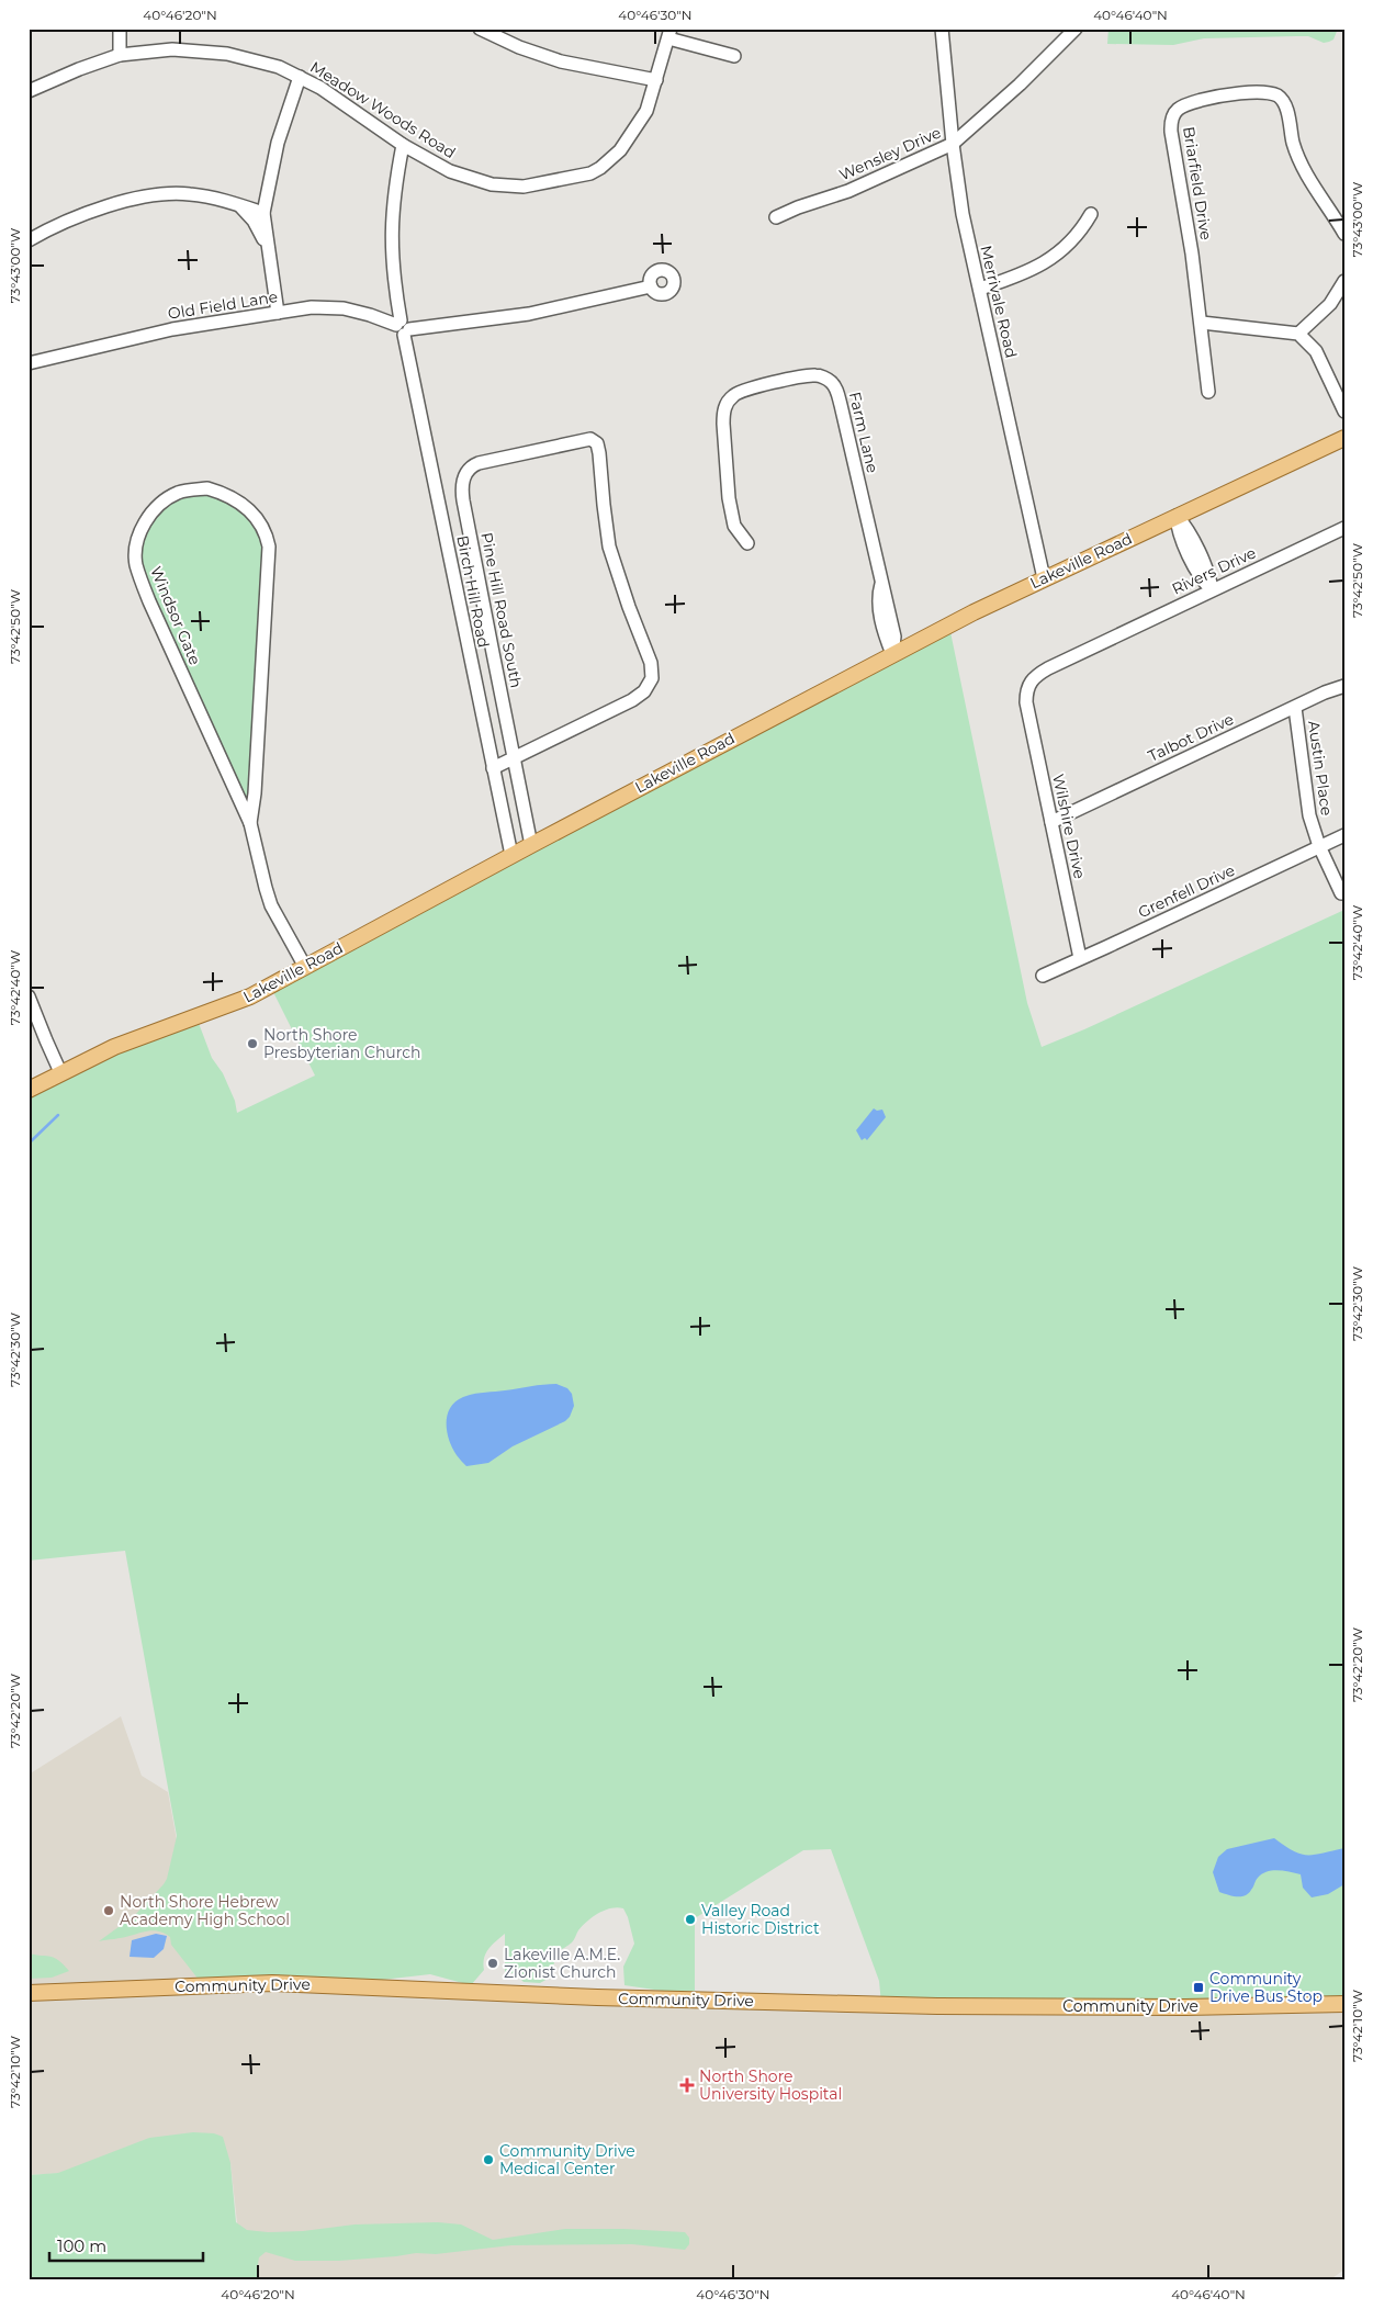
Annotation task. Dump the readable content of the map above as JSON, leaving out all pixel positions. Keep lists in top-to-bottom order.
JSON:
{
  "streets": {
    "main road": ["Lakeville Road", "Community Drive"],
    "street": [
      "Meadow Woods Road",
      "Wensley Drive",
      "Briarfield Drive",
      "Merrivale Road",
      "Old Field Lane",
      "Farm Lane",
      "Rivers Drive",
      "Birch Hill Road",
      "Pine Hill Road South",
      "Windsor Gate",
      "Talbot Drive",
      "Austin Place",
      "Wilshire Drive",
      "Grenfell Drive"
    ]
  },
  "crossings": [
    ["Meadow Woods Road", "Birch Hill Road"],
    ["Wensley Drive", "Merrivale Road"],
    ["Merrivale Road", "Lakeville Road"],
    ["Old Field Lane", "Birch Hill Road"],
    ["Farm Lane", "Lakeville Road"],
    ["Lakeville Road", "Birch Hill Road"],
    ["Lakeville Road", "Pine Hill Road South"],
    ["Lakeville Road", "Windsor Gate"],
    ["Rivers Drive", "Wilshire Drive"],
    ["Talbot Drive", "Austin Place"],
    ["Talbot Drive", "Wilshire Drive"],
    ["Austin Place", "Grenfell Drive"],
    ["Wilshire Drive", "Grenfell Drive"]
  ],
  "places": {
    "other": [
      "North Shore Presbyterian Church",
      "North Shore Hebrew Academy High School",
      "Valley Road Historic District",
      "Lakeville A.M.E. Zionist Church",
      "Community Drive Medical Center"
    ],
    "transit": ["Community Drive Bus Stop"],
    "health": ["North Shore University Hospital"]
  },
  "scale_bar": "100 m",
  "coordinates": [
    "40°46'20\"N",
    "40°46'30\"N",
    "40°46'40\"N",
    "73°43'00\"W",
    "73°42'50\"W",
    "73°42'40\"W",
    "73°42'30\"W",
    "73°42'20\"W",
    "73°42'10\"W"
  ]
}
